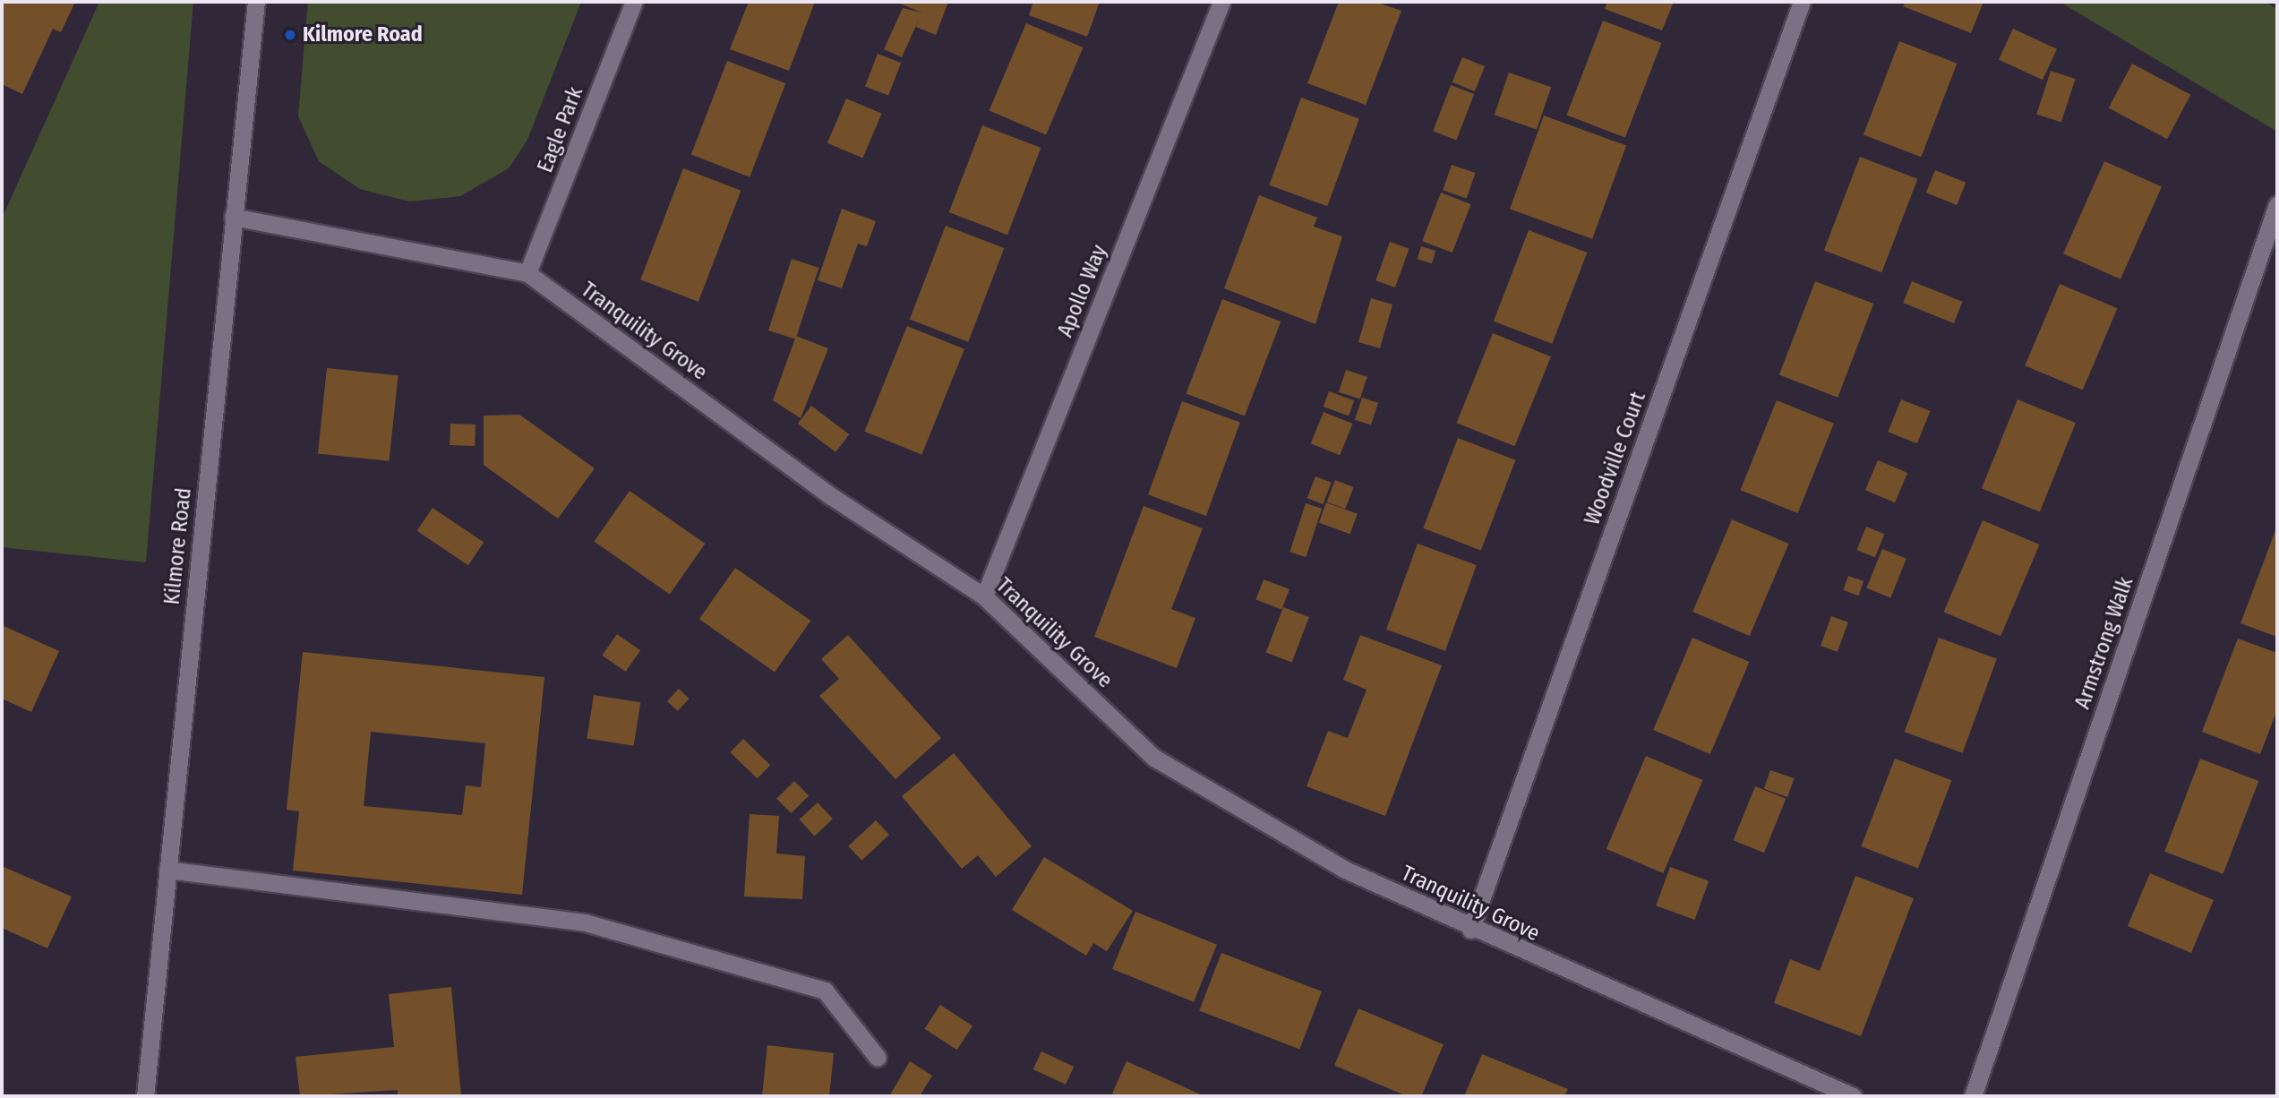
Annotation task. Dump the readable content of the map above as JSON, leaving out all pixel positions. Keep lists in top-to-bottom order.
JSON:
{
  "streets": {
    "street": [
      "Eagle Park",
      "Apollo Way",
      "Tranquility Grove",
      "Woodville Court",
      "Kilmore Road",
      "Armstrong Walk"
    ]
  },
  "crossings": [
    ["Eagle Park", "Tranquility Grove"],
    ["Apollo Way", "Tranquility Grove"],
    ["Tranquility Grove", "Woodville Court"],
    ["Tranquility Grove", "Kilmore Road"]
  ],
  "places": ["Kilmore Road"]
}
